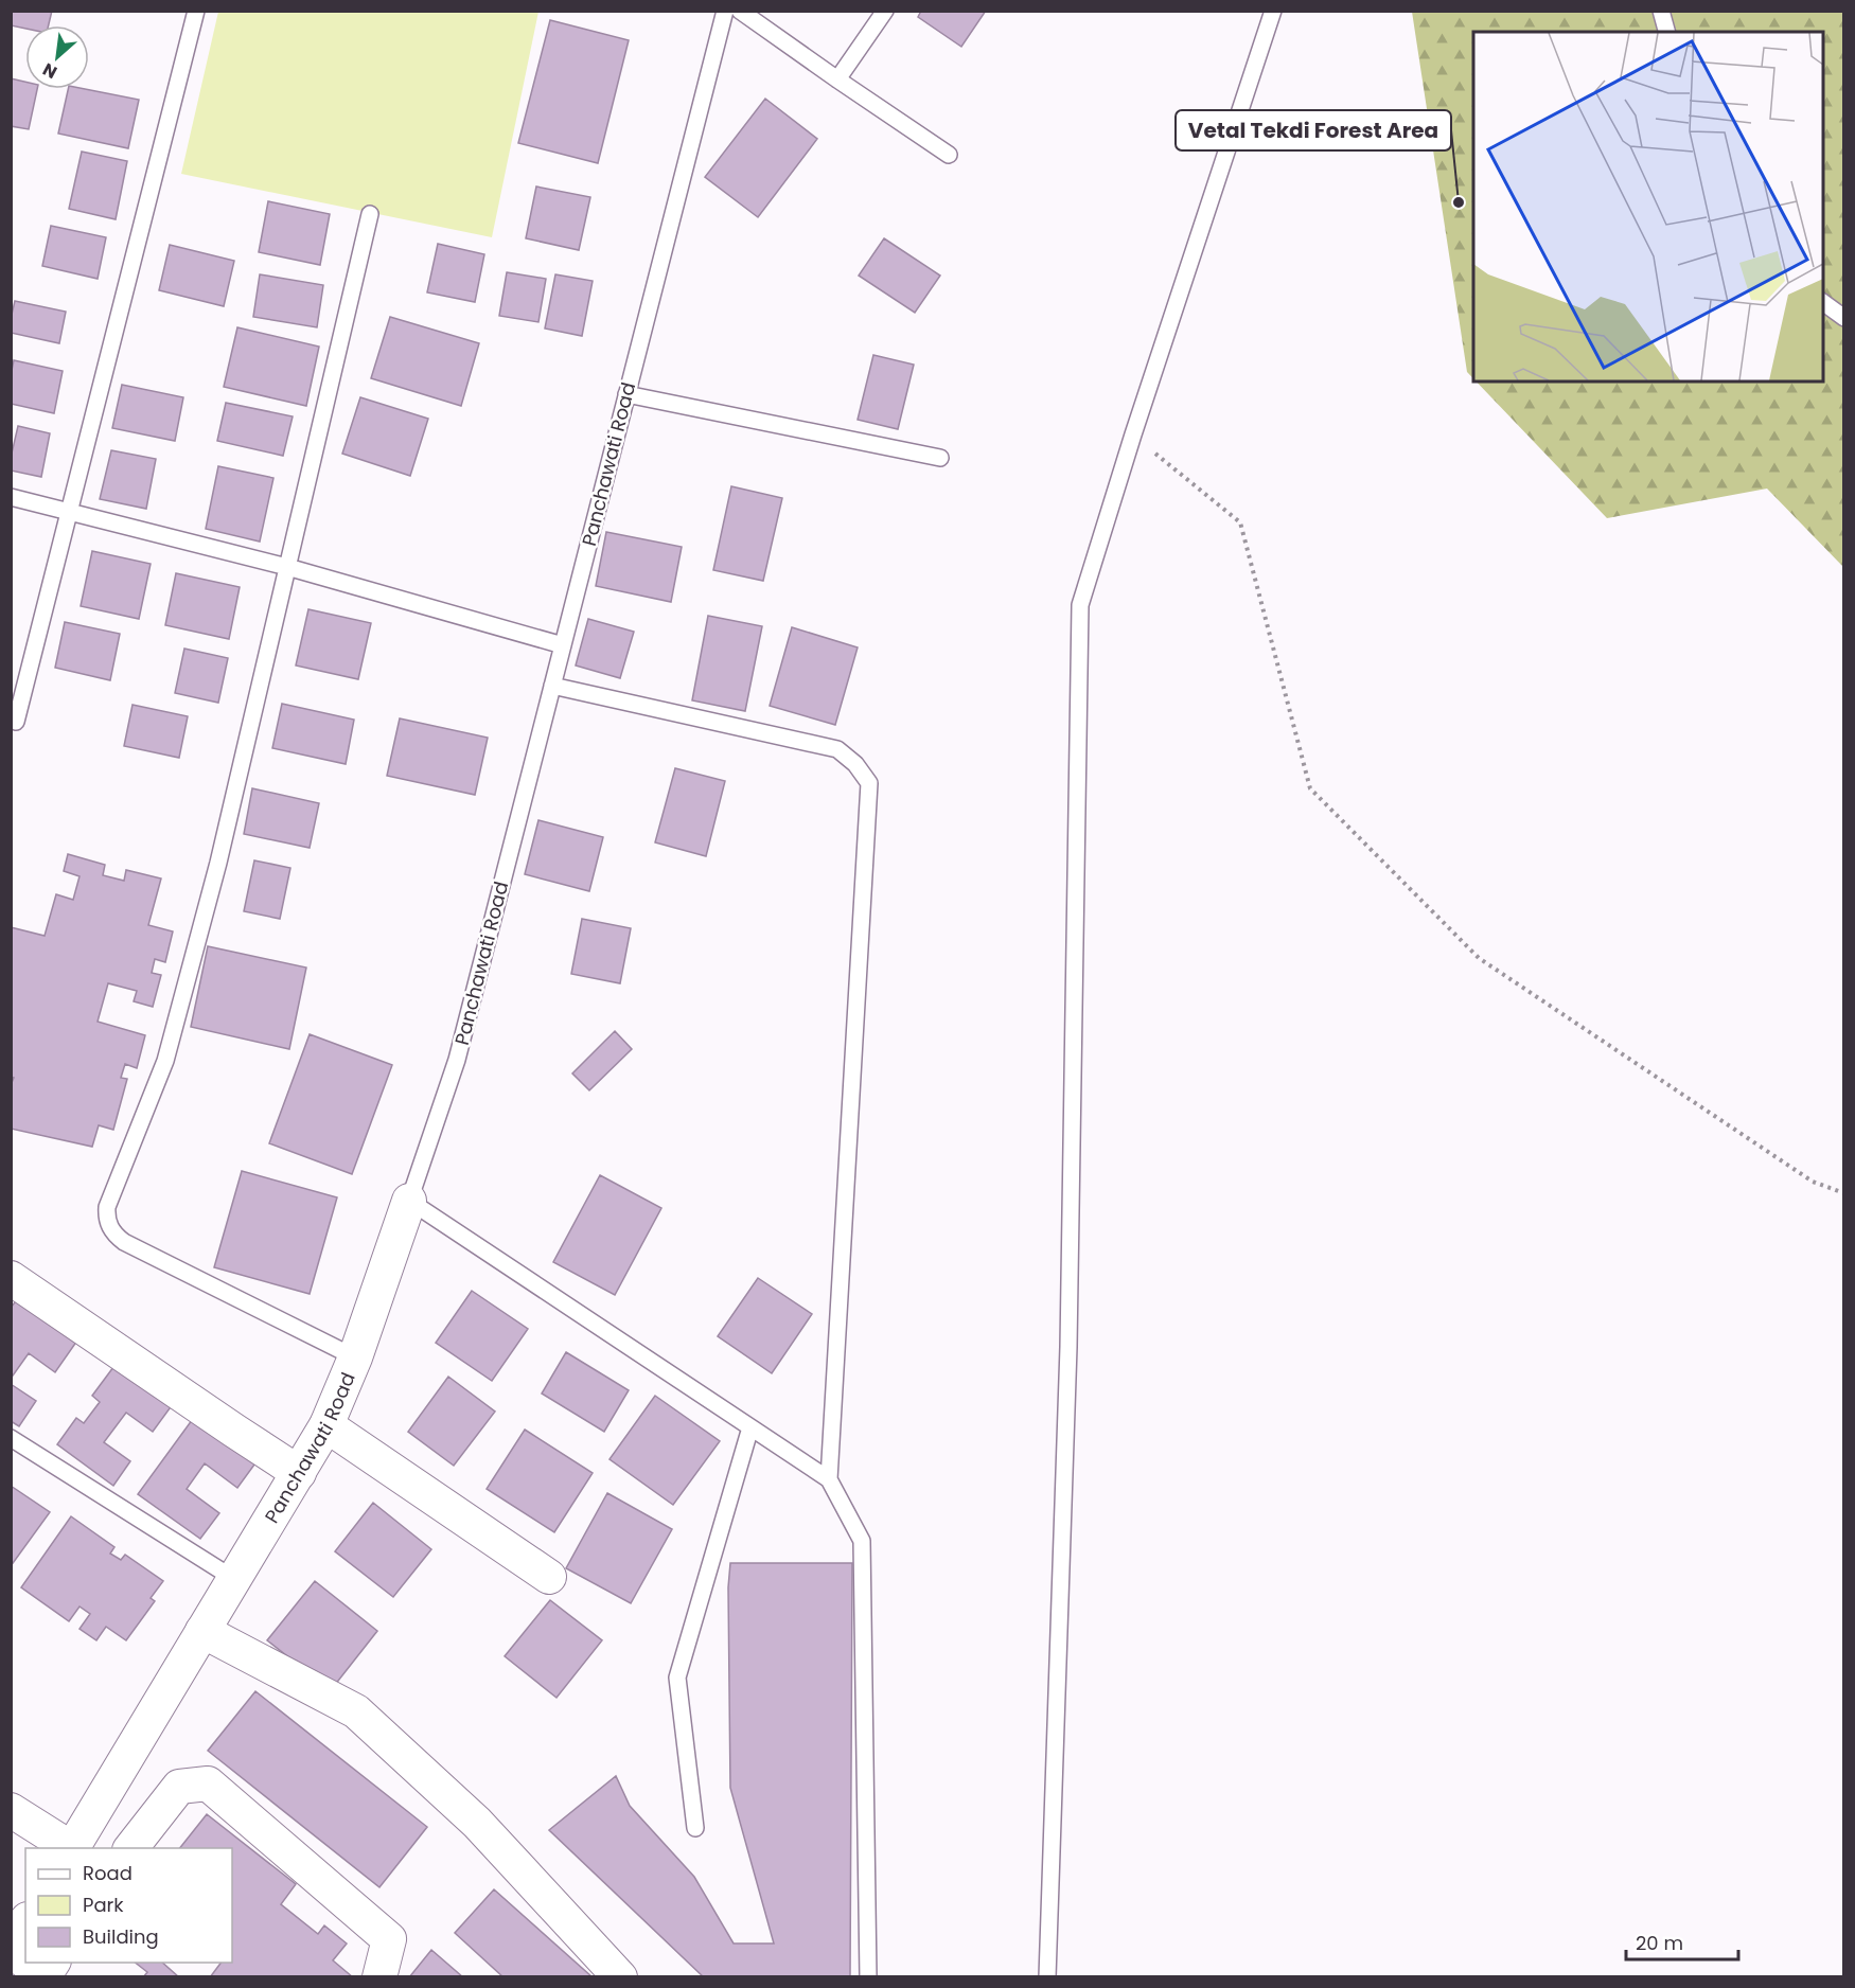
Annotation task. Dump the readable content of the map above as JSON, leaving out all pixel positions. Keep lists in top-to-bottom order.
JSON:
{
  "streets": {
    "street": ["Panchawati Road"]
  },
  "places": ["Vetal Tekdi Forest Area"],
  "legend": ["Road", "Park", "Building"],
  "scale_bar": "20 m",
  "north": "bottom left"
}
